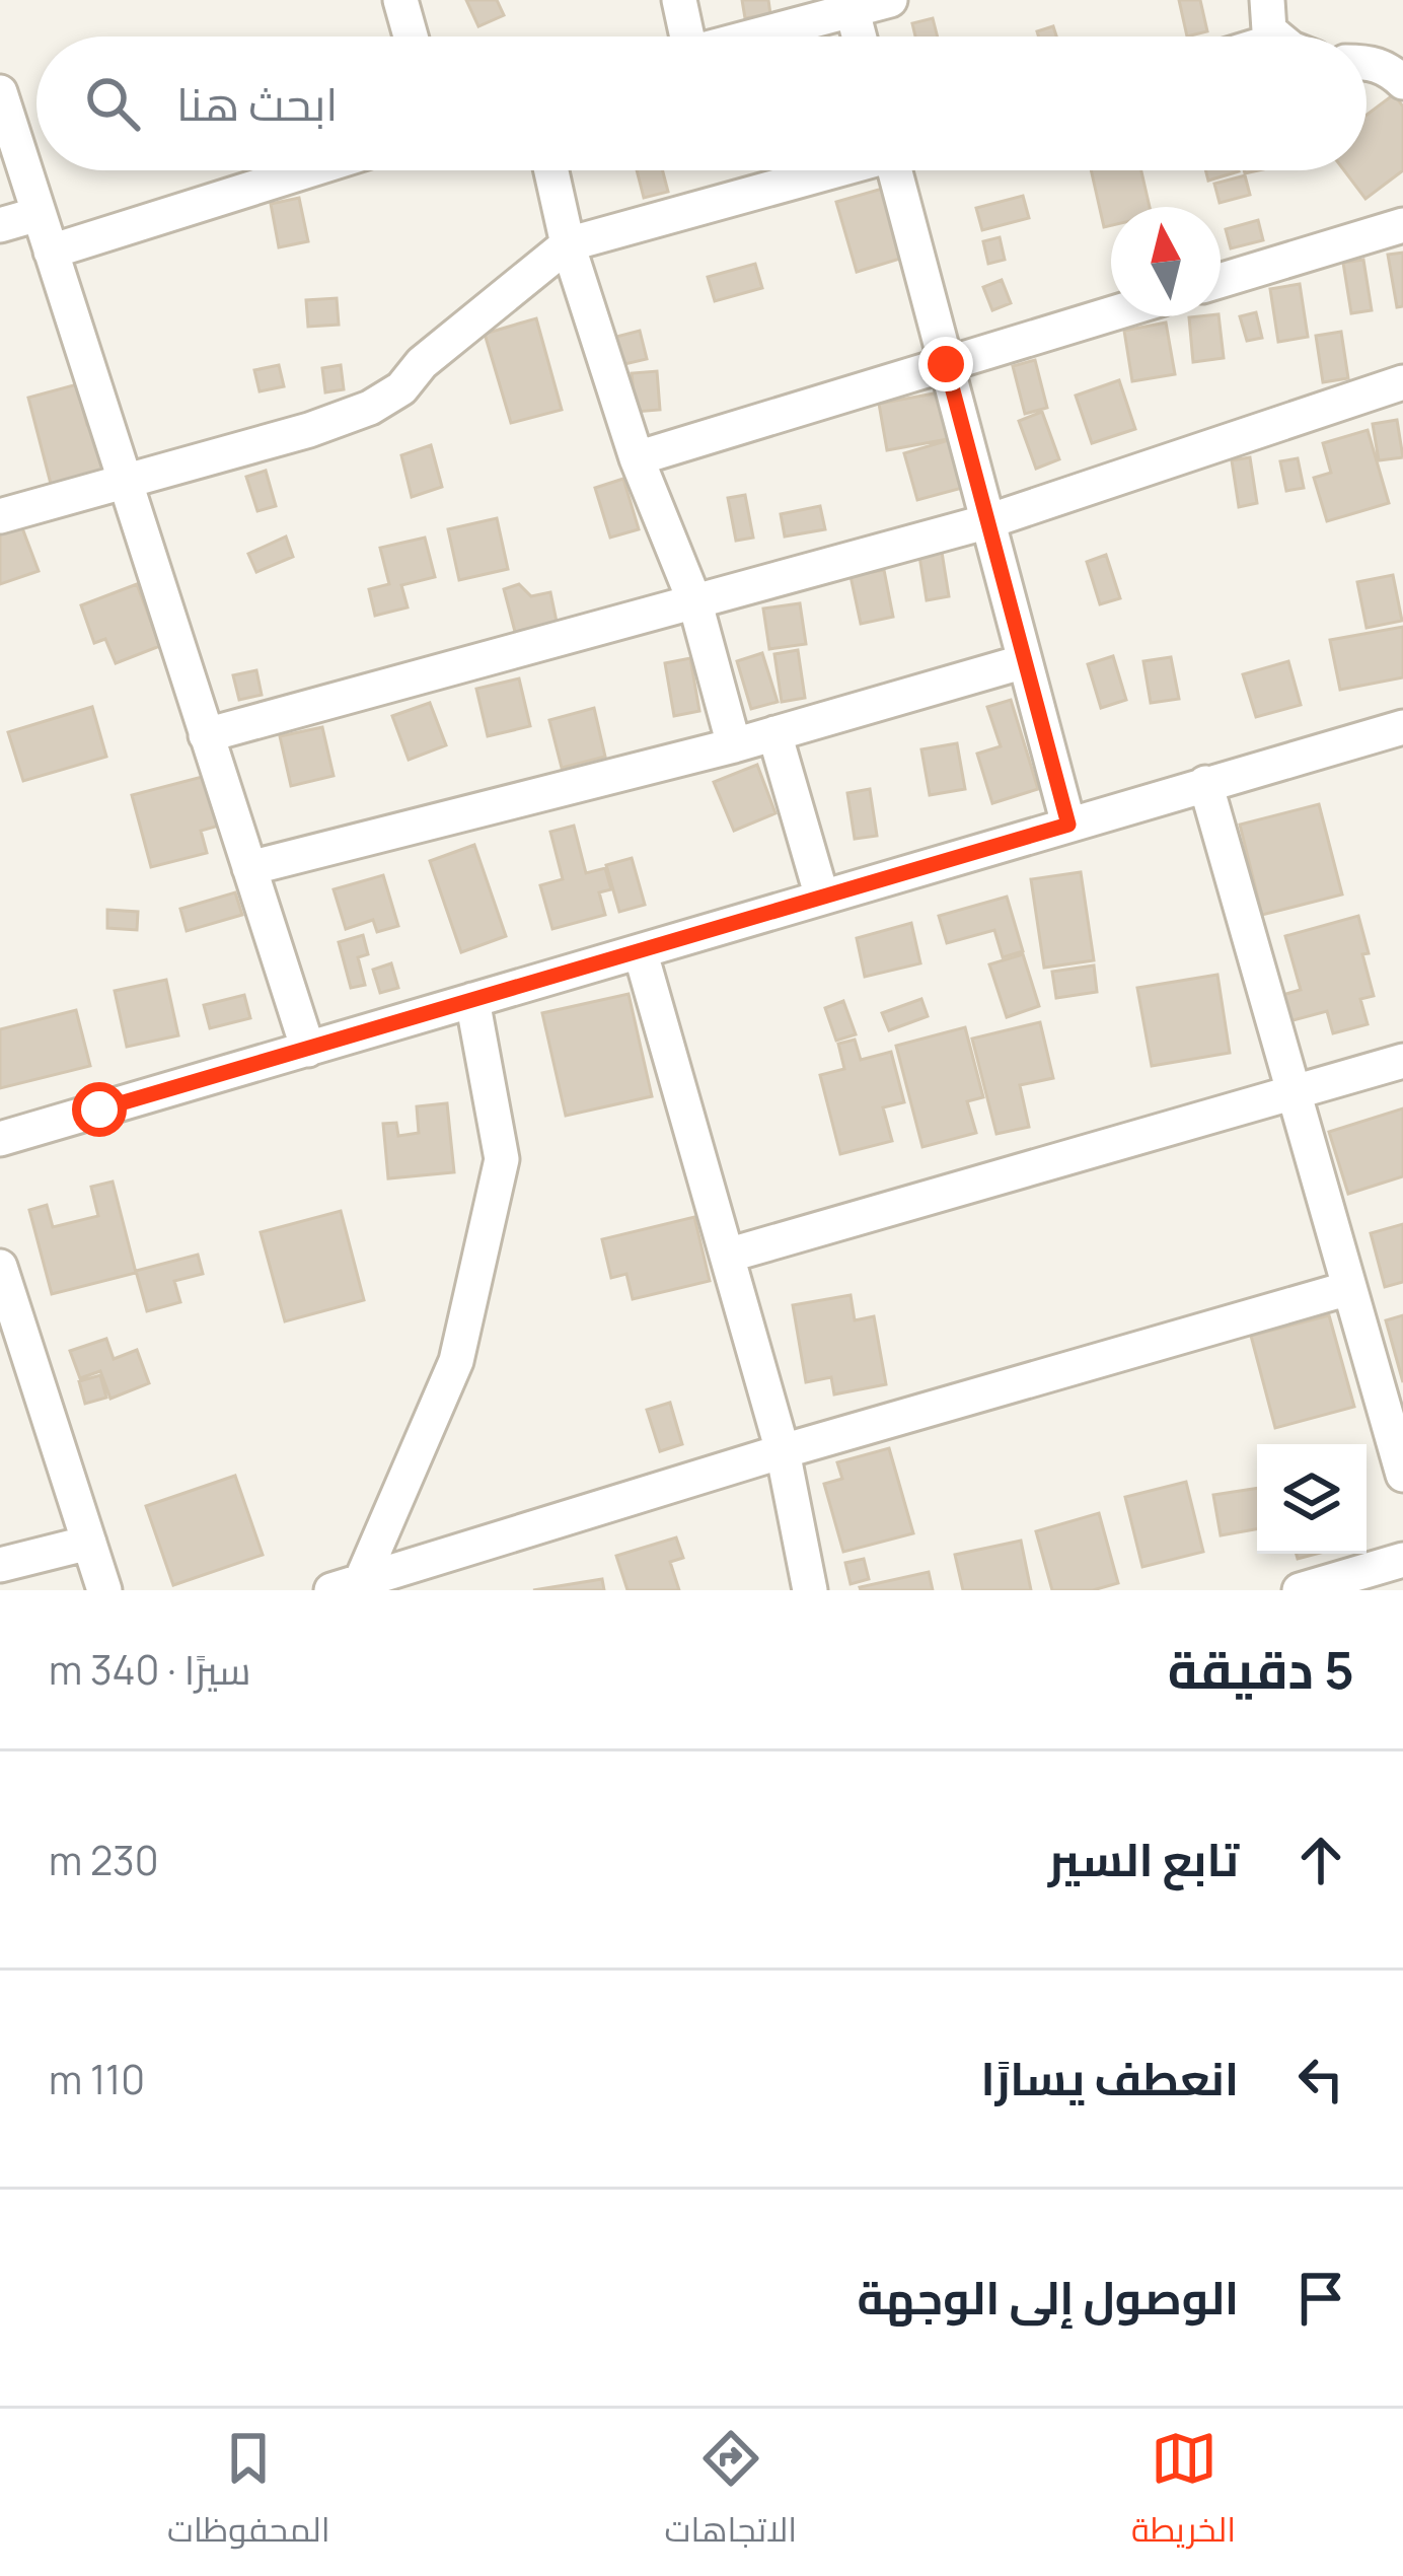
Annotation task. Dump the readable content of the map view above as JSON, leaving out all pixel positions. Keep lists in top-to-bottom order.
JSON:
{
  "north": "top",
  "page": {
    "search": "ابحث هنا",
    "heading": ["5 دقيقة", "سيرًا · 340 m"],
    "list": [
      ["تابع السير", "230 m"],
      ["انعطف يسارًا", "110 m"],
      "الوصول إلى الوجهة"
    ],
    "nav": ["الخريطة", "الاتجاهات", "المحفوظات"]
  }
}
